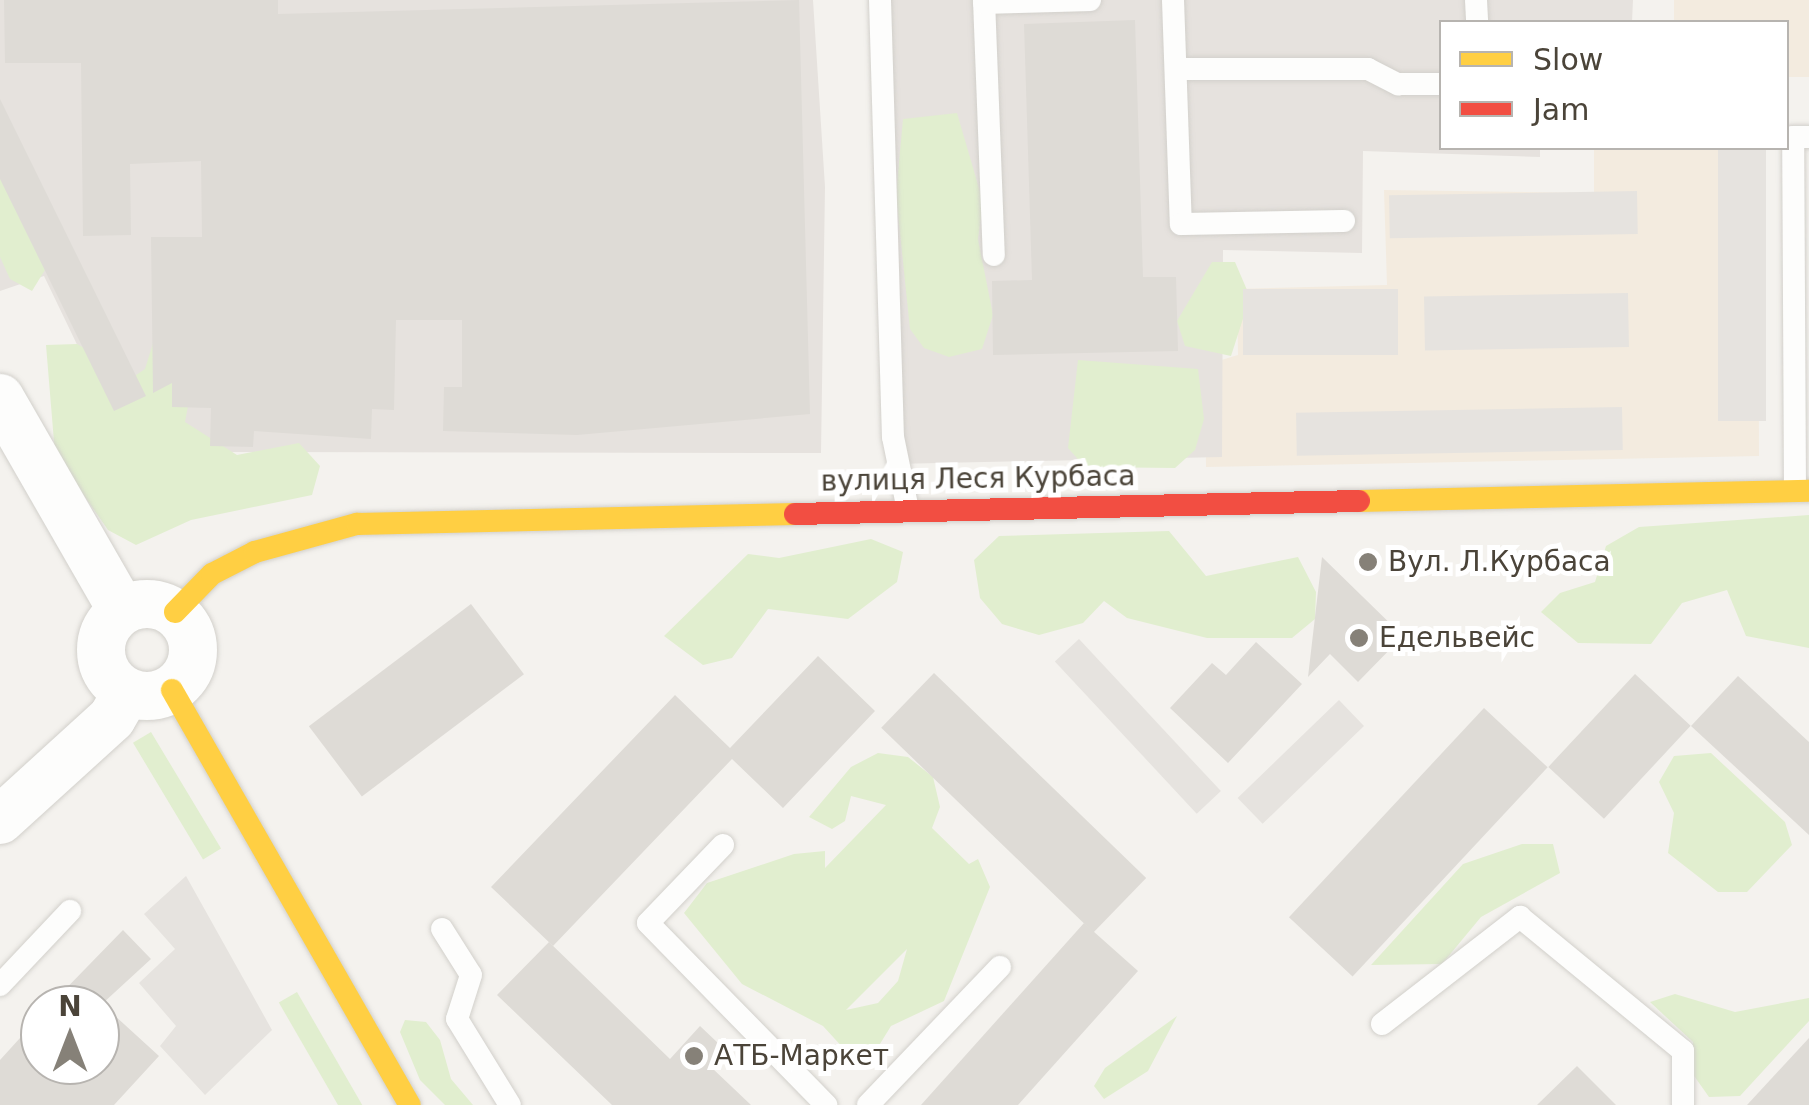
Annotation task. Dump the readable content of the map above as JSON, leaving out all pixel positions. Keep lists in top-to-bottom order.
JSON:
{
  "streets": {
    "street": ["вулиця Леся Курбаса"]
  },
  "places": ["Вул. Л.Курбаса", "Едельвейс", "АТБ-Маркет"],
  "legend": ["Slow", "Jam"],
  "north": "top"
}
